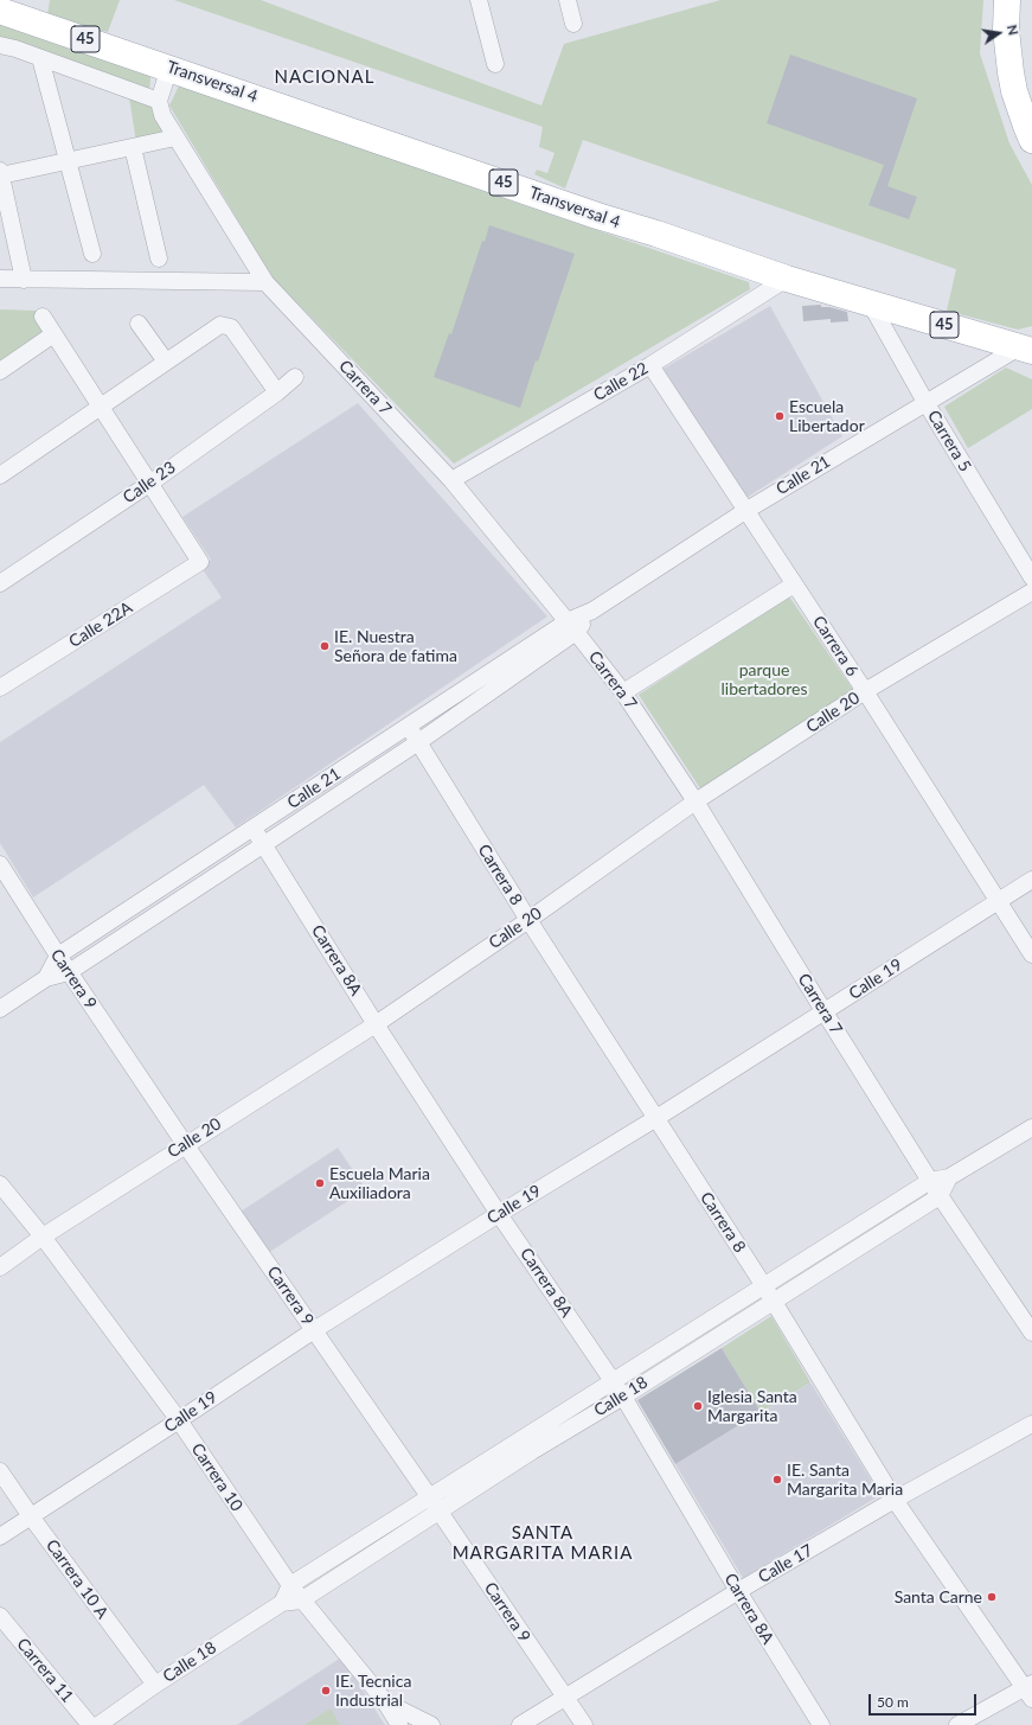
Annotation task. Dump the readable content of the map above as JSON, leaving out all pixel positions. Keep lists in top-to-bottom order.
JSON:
{
  "streets": {
    "main road": ["45", "Transversal 4"],
    "street": [
      "Calle 22",
      "Carrera 7",
      "Carrera 5",
      "Calle 21",
      "Calle 23",
      "Calle 22A",
      "Carrera 6",
      "Calle 20",
      "Carrera 8",
      "Carrera 8A",
      "Carrera 9",
      "Calle 19",
      "Calle 18",
      "Carrera 10",
      "Calle 17",
      "Carrera 10 A",
      "Carrera 11"
    ]
  },
  "crossings": [
    ["Transversal 4", "Calle 22"],
    ["Transversal 4", "Carrera 5"],
    ["Transversal 4", "Calle 21"],
    ["Calle 22", "Carrera 7"],
    ["Calle 22", "Carrera 6"],
    ["Carrera 7", "Calle 21"],
    ["Carrera 7", "Calle 20"],
    ["Carrera 7", "Calle 19"],
    ["Carrera 7", "Calle 18"],
    ["Carrera 5", "Calle 21"],
    ["Calle 21", "Carrera 6"],
    ["Calle 21", "Carrera 8"],
    ["Calle 21", "Carrera 8A"],
    ["Calle 21", "Carrera 9"],
    ["Calle 23", "Calle 22A"],
    ["Carrera 6", "Calle 20"],
    ["Carrera 6", "Calle 19"],
    ["Calle 20", "Carrera 8"],
    ["Calle 20", "Carrera 8A"],
    ["Calle 20", "Carrera 9"],
    ["Calle 20", "Carrera 10"],
    ["Carrera 8", "Calle 19"],
    ["Carrera 8", "Calle 18"],
    ["Carrera 8", "Calle 17"],
    ["Carrera 8A", "Calle 19"],
    ["Carrera 8A", "Calle 18"],
    ["Carrera 8A", "Calle 17"],
    ["Carrera 9", "Calle 19"],
    ["Carrera 9", "Calle 18"],
    ["Carrera 9", "Calle 17"],
    ["Calle 19", "Carrera 10"],
    ["Calle 19", "Carrera 10 A"],
    ["Calle 18", "Carrera 10"],
    ["Calle 18", "Carrera 10 A"]
  ],
  "districts": ["NACIONAL", "SANTA MARGARITA MARIA"],
  "parks": ["parque libertadores"],
  "places": [
    "Escuela Libertador",
    "IE. Nuestra Señora de fatima",
    "Escuela Maria Auxiliadora",
    "Iglesia Santa Margarita",
    "IE. Santa Margarita Maria",
    "Santa Carne",
    "IE. Tecnica Industrial"
  ],
  "scale_bar": "50 m",
  "north": "right"
}
